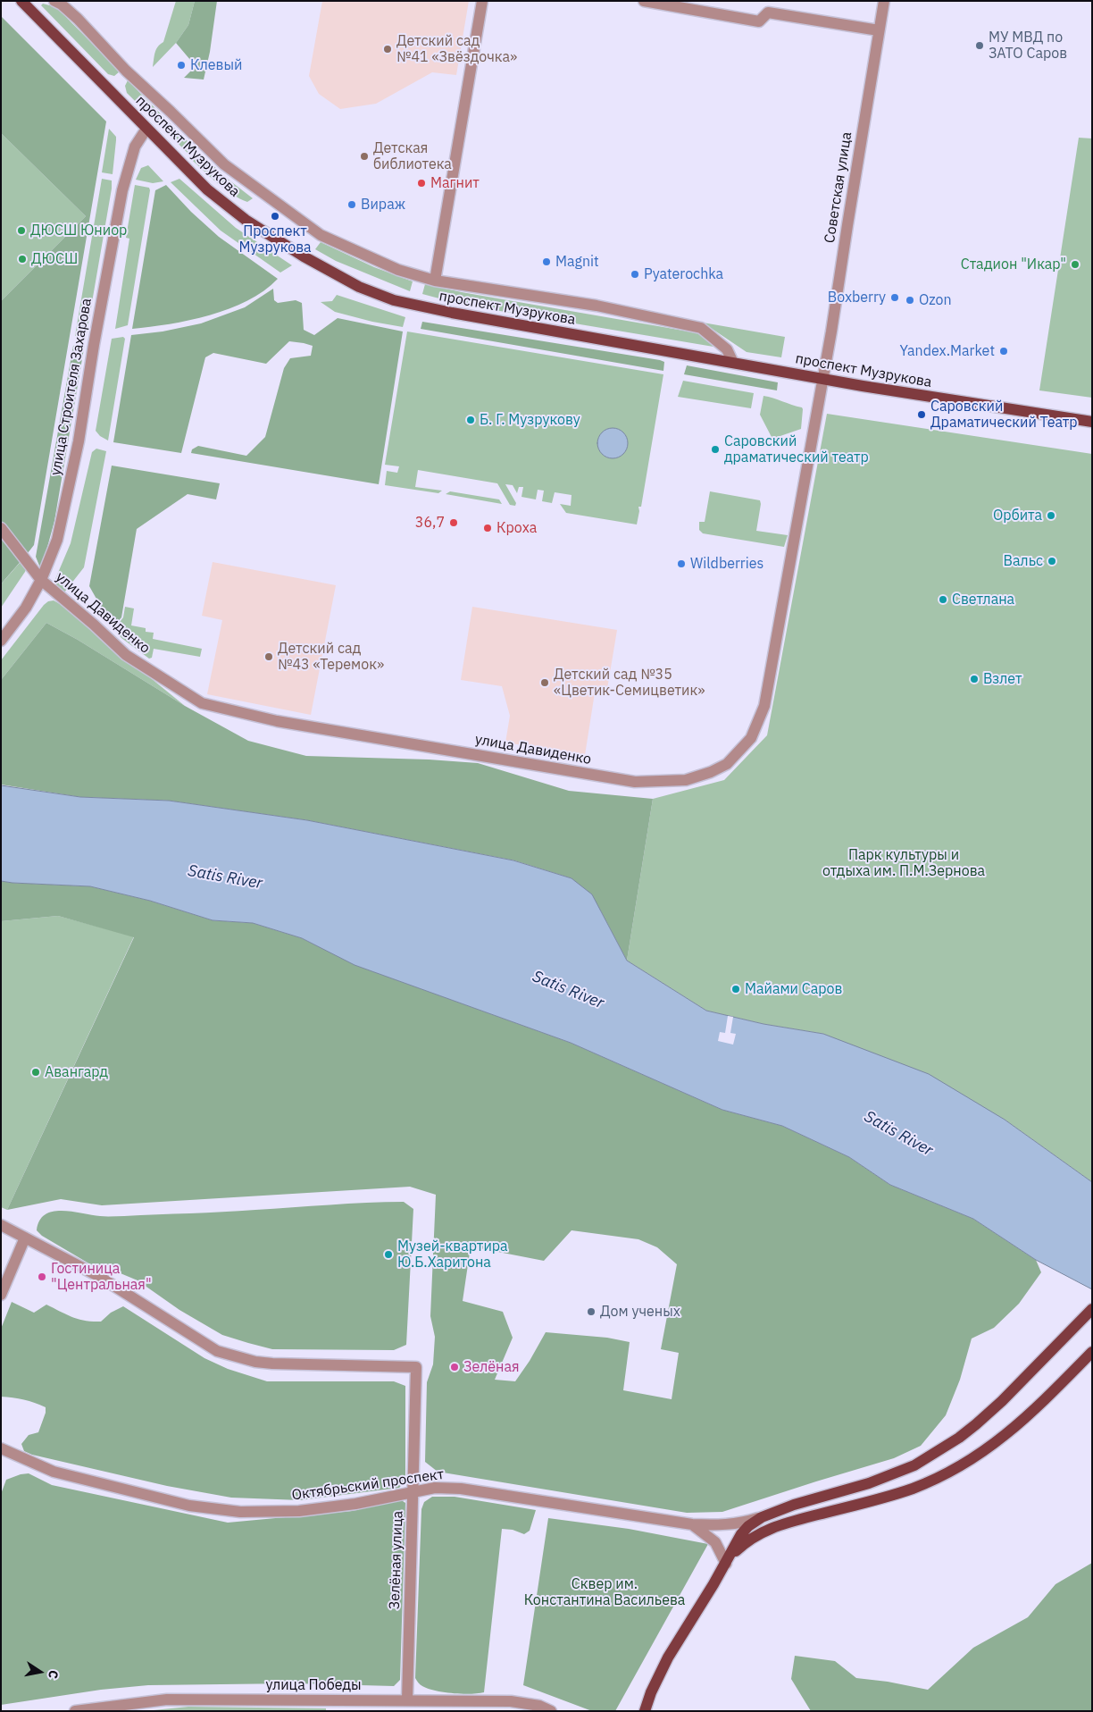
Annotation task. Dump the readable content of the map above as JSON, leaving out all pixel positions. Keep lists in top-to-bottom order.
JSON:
{
  "streets": {
    "main road": ["проспект Музрукова"],
    "street": [
      "Советская улица",
      "улица Строителя Захарова",
      "улица Давиденко",
      "Октябрьский проспект",
      "Зелёная улица",
      "улица Победы"
    ]
  },
  "crossings": [
    ["проспект Музрукова", "Советская улица"],
    ["проспект Музрукова", "улица Строителя Захарова"],
    ["проспект Музрукова", "улица Давиденко"],
    ["Советская улица", "улица Давиденко"],
    ["улица Строителя Захарова", "улица Давиденко"],
    ["Октябрьский проспект", "Зелёная улица"],
    ["Зелёная улица", "улица Победы"]
  ],
  "water": ["Satis River"],
  "parks": ["Парк культуры и отдыха им. П.М.Зернова", "Сквер им. Константина Васильева"],
  "places": [
    "МУ МВД по ЗАТО Саров",
    "Детский сад №41 «Звёздочка»",
    "Клевый",
    "Детская библиотека",
    "Магнит",
    "Вираж",
    "Проспект Музрукова",
    "ДЮСШ Юниор",
    "ДЮСШ",
    "Magnit",
    "Стадион \"Икар\"",
    "Pyaterochka",
    "Boxberry",
    "Ozon",
    "Yandex.Market",
    "Саровский Драматический Театр",
    "Б. Г. Музрукову",
    "Саровский драматический театр",
    "Орбита",
    "36,7",
    "Кроха",
    "Вальс",
    "Wildberries",
    "Светлана",
    "Детский сад №43 «Теремок»",
    "Взлет",
    "Детский сад №35 «Цветик-Семицветик»",
    "Майами Саров",
    "Авангард",
    "Музей-квартира Ю.Б.Харитона",
    "Гостиница \"Центральная\"",
    "Дом ученых",
    "Зелёная"
  ],
  "north": "right"
}
